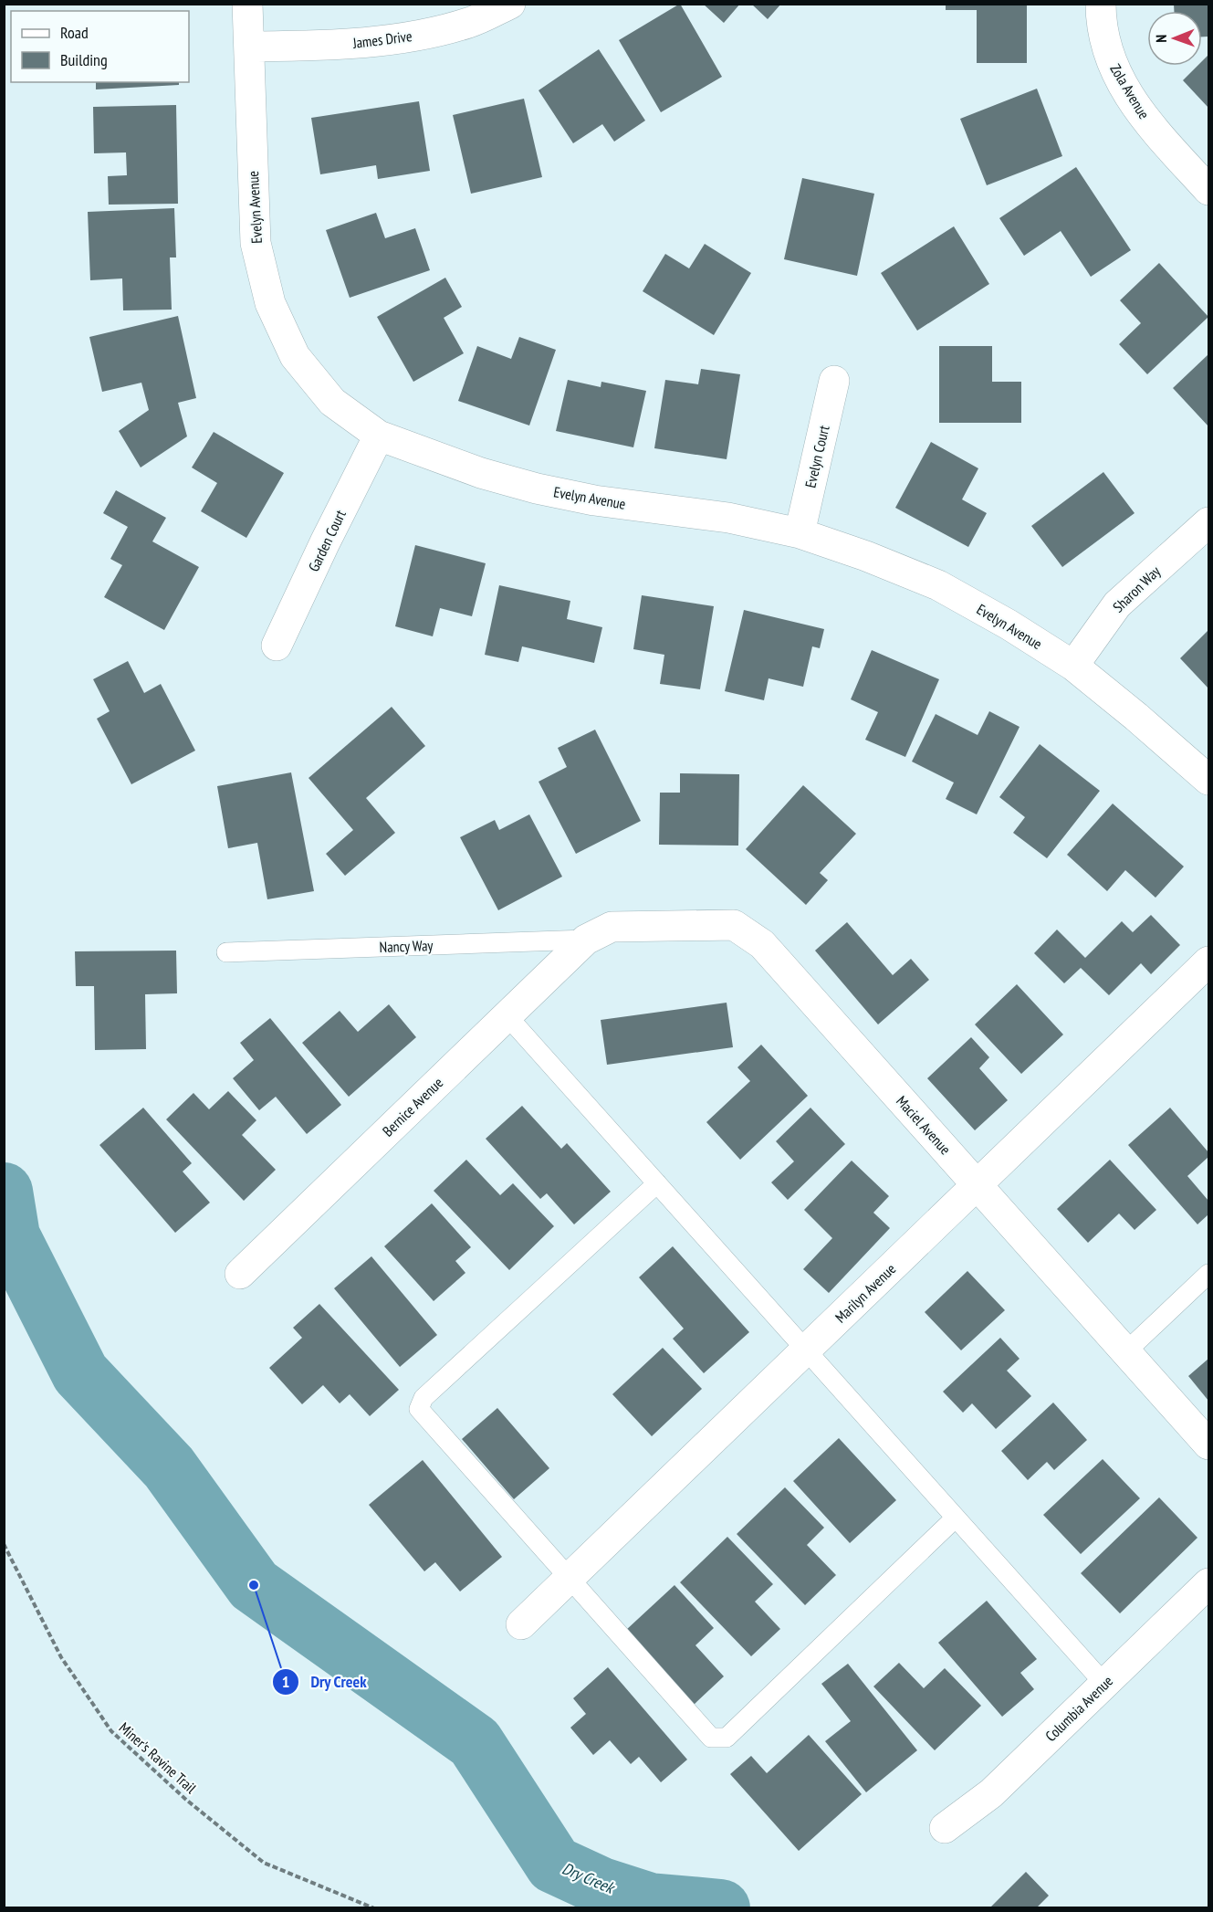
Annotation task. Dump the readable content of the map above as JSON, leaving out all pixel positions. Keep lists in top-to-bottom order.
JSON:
{
  "streets": {
    "street": [
      "James Drive",
      "Zola Avenue",
      "Evelyn Avenue",
      "Evelyn Court",
      "Garden Court",
      "Sharon Way",
      "Bernice Avenue",
      "Maciel Avenue",
      "Marilyn Avenue",
      "Columbia Avenue"
    ],
    "lane": ["Nancy Way"],
    "path": ["Miner's Ravine Trail"]
  },
  "crossings": [
    ["James Drive", "Evelyn Avenue"],
    ["Evelyn Avenue", "Evelyn Court"],
    ["Evelyn Avenue", "Garden Court"],
    ["Evelyn Avenue", "Sharon Way"],
    ["Nancy Way", "Bernice Avenue"],
    ["Nancy Way", "Maciel Avenue"],
    ["Bernice Avenue", "Maciel Avenue"],
    ["Maciel Avenue", "Marilyn Avenue"]
  ],
  "water": ["Dry Creek"],
  "places": ["Dry Creek"],
  "legend": ["Road", "Building"],
  "north": "left"
}
